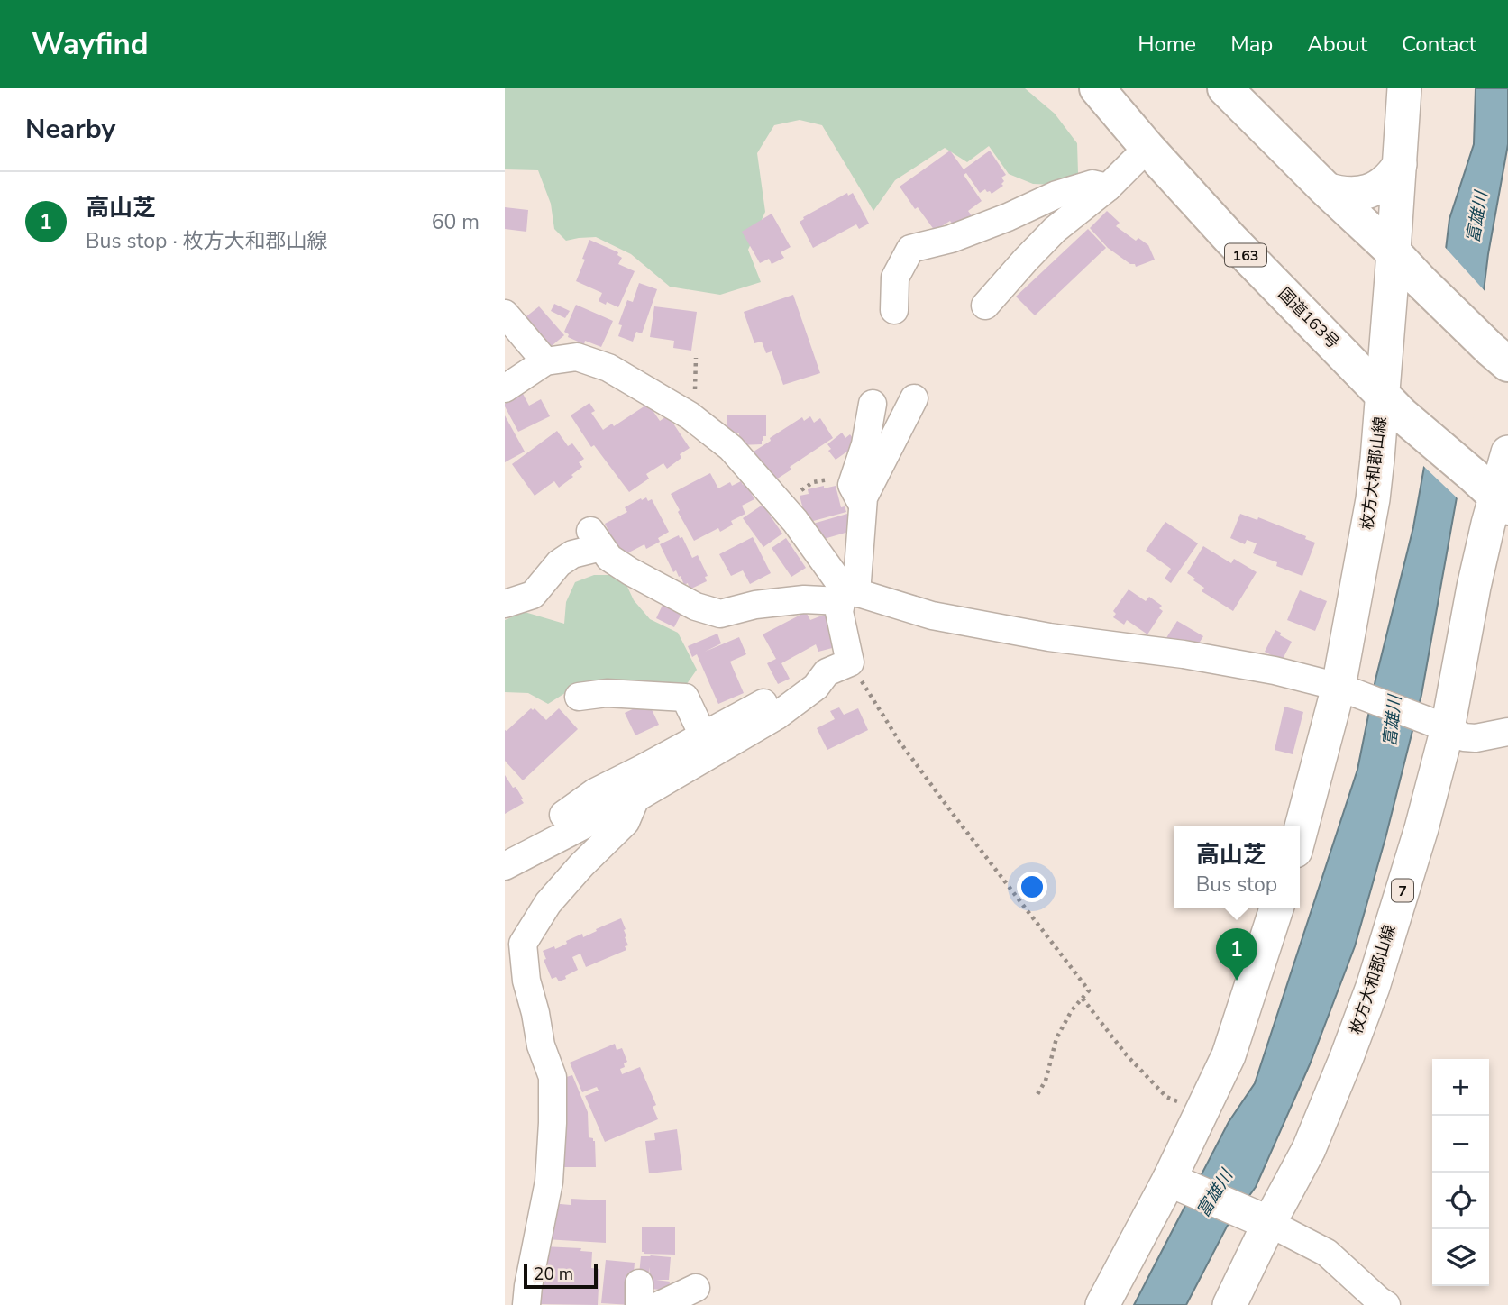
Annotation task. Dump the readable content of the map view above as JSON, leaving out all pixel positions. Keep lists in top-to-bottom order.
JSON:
{
  "streets": {
    "highway": ["163", "国道163号"],
    "main road": ["枚方大和郡山線", "7"]
  },
  "crossings": [
    ["国道163号", "枚方大和郡山線"]
  ],
  "water": ["富雄川"],
  "scale_bar": "20 m",
  "page": {
    "header": "Wayfind",
    "nav": [
      "Home",
      "Map",
      "About",
      "Contact"
    ],
    "heading": "Nearby",
    "list": [
      {
        "mark": "1",
        "name": "高山芝",
        "note": "Bus stop · 枚方大和郡山線",
        "value": "60 m"
      }
    ],
    "popup": ["高山芝", "Bus stop"],
    "pins": "1",
    "map_buttons": ["+", "−"],
    "scale": "20 m"
  }
}
